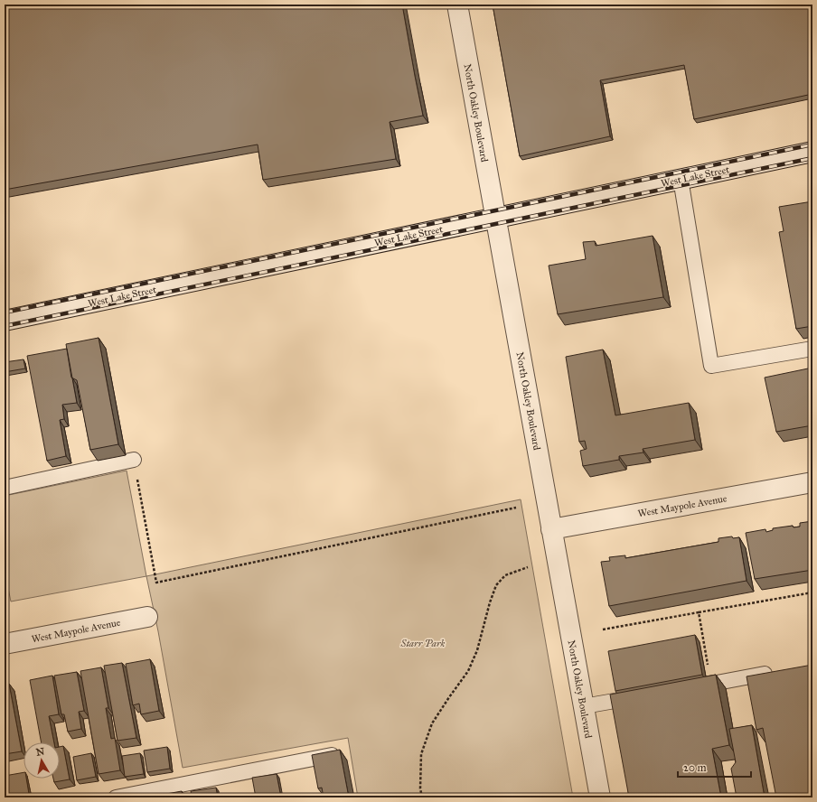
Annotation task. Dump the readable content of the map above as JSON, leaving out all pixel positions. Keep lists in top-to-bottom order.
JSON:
{
  "streets": {
    "street": ["North Oakley Boulevard", "West Lake Street", "West Maypole Avenue"]
  },
  "crossings": [
    ["North Oakley Boulevard", "West Lake Street"],
    ["North Oakley Boulevard", "West Maypole Avenue"]
  ],
  "parks": ["Starr Park"],
  "scale_bar": "20 m",
  "north": "top"
}
